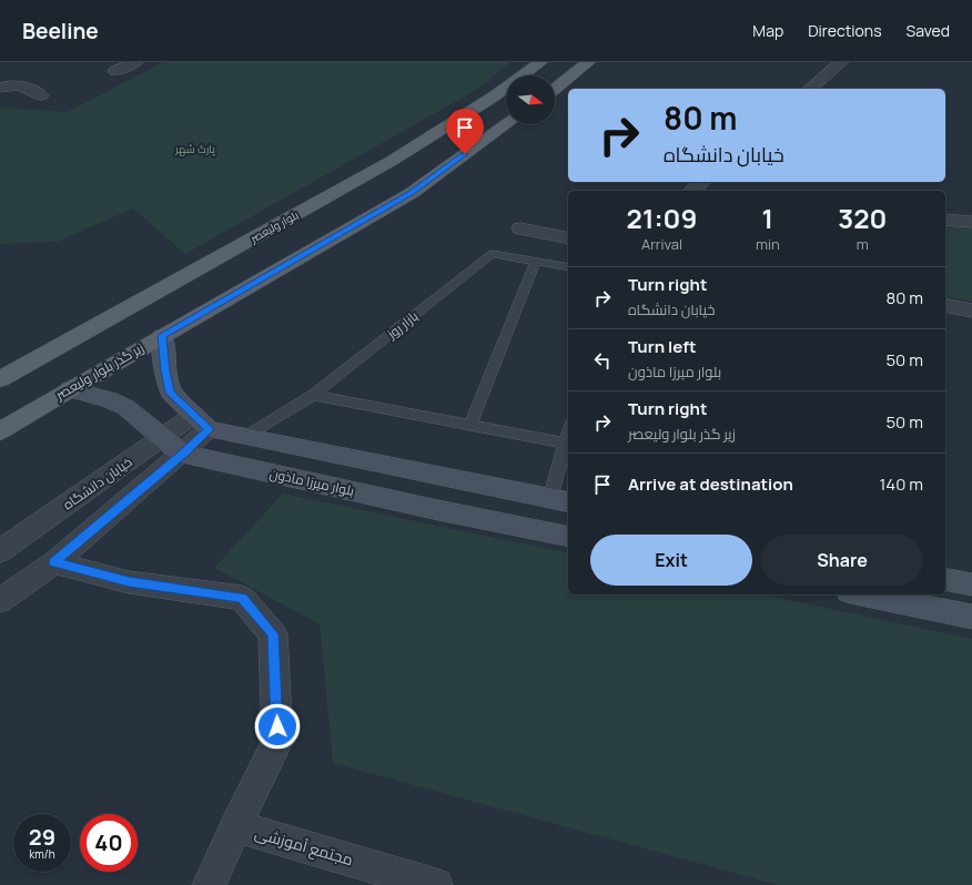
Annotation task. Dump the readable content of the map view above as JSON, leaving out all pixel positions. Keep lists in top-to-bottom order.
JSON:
{
  "streets": {
    "main road": ["بلوار ولیعصر", "زیر گذر بلوار ولیعصر", "بلوار میرزا ماذون"],
    "street": ["خیابان دانشگاه", "مجتمع آموزشی"],
    "lane": ["بازار روز"]
  },
  "crossings": [
    ["زیر گذر بلوار ولیعصر", "بلوار میرزا ماذون"],
    ["بلوار میرزا ماذون", "خیابان دانشگاه"]
  ],
  "parks": ["پارک شهر"],
  "north": "right",
  "page": {
    "header": "Beeline",
    "nav": ["Map", "Directions", "Saved"],
    "turn": ["80 m", "خیابان دانشگاه"],
    "eta": [
      "21:09",
      "Arrival",
      "1",
      "min",
      "320",
      "m"
    ],
    "list": [
      {
        "name": "Turn right",
        "note": "خیابان دانشگاه",
        "value": "80 m"
      },
      {
        "name": "Turn left",
        "note": "بلوار میرزا ماذون",
        "value": "50 m"
      },
      {
        "name": "Turn right",
        "note": "زیر گذر بلوار ولیعصر",
        "value": "50 m"
      },
      {
        "name": "Arrive at destination",
        "value": "140 m"
      }
    ],
    "buttons": ["Exit", "Share"],
    "speed": "29 km/h",
    "limit": "40"
  }
}
